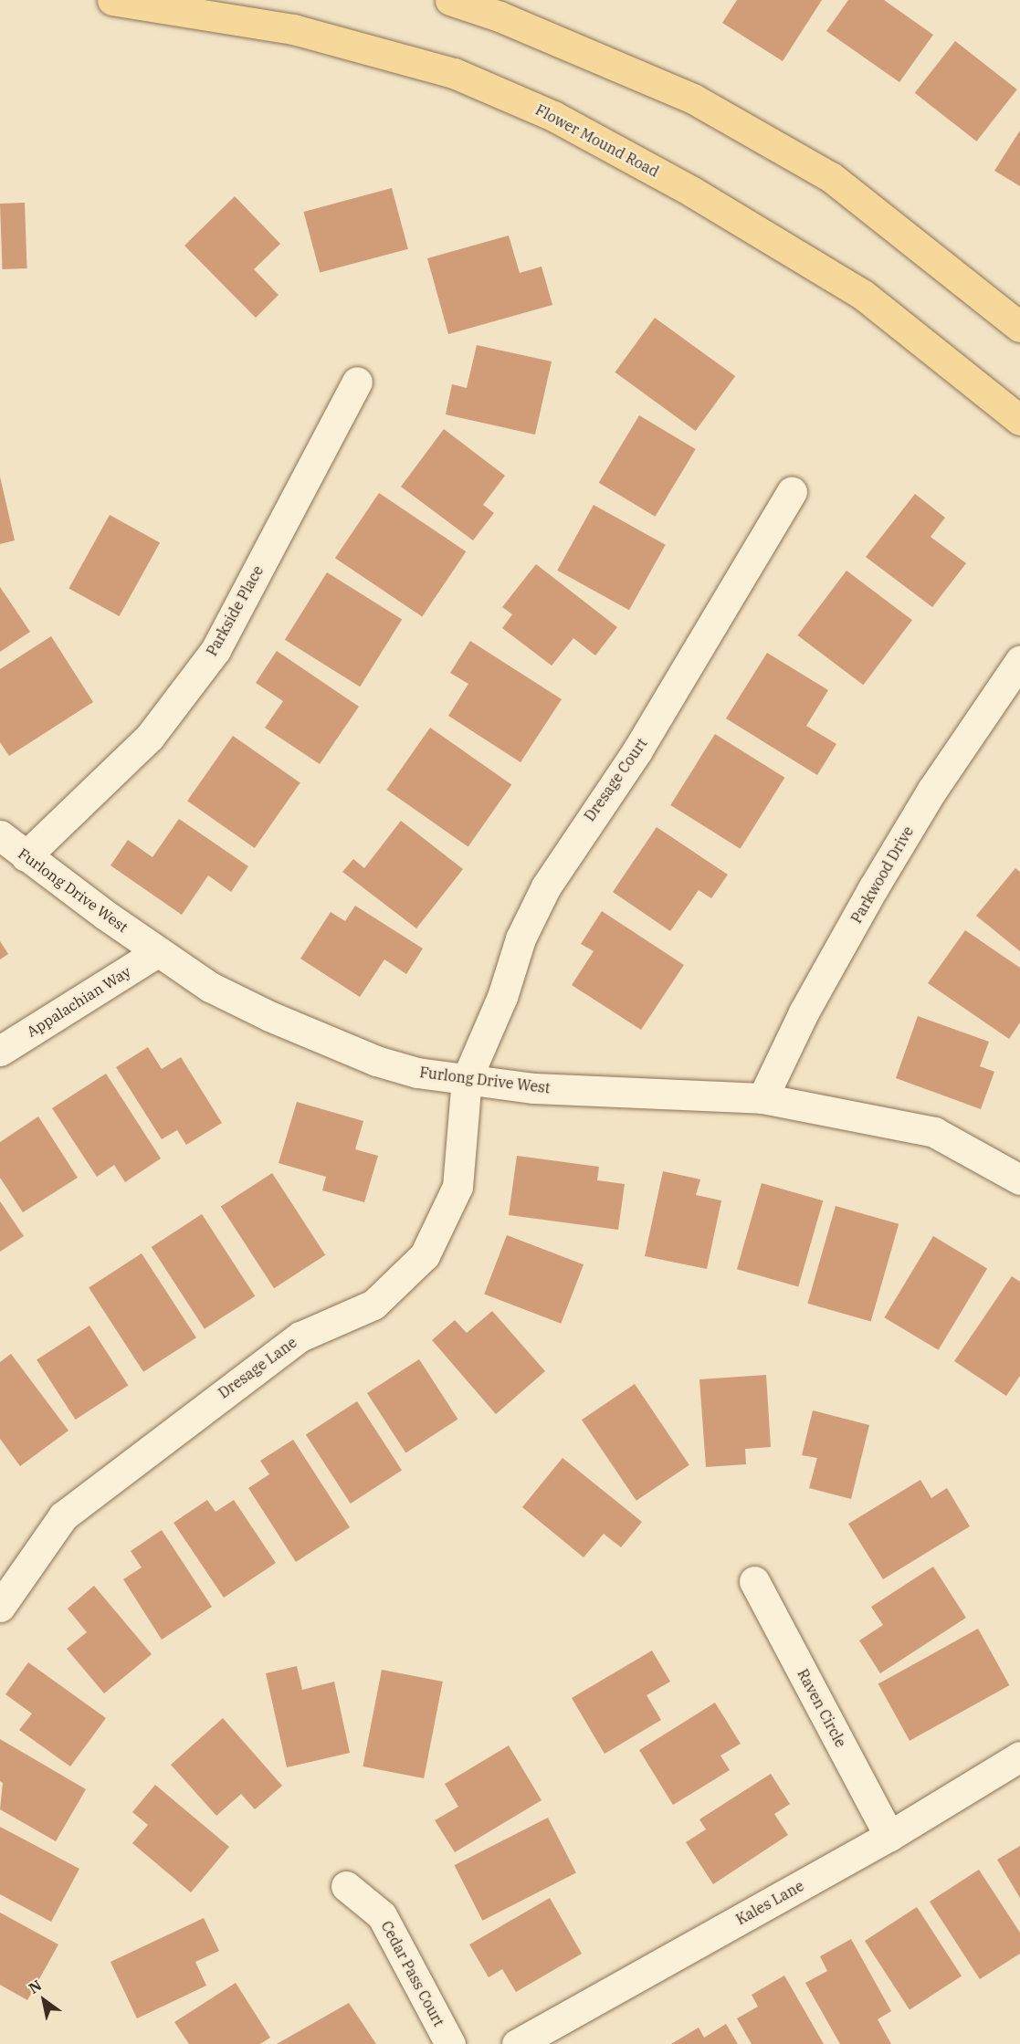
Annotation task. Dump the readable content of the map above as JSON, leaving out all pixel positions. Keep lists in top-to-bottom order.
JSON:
{
  "streets": {
    "main road": ["Flower Mound Road"],
    "street": [
      "Parkside Place",
      "Dresage Court",
      "Parkwood Drive",
      "Furlong Drive West",
      "Appalachian Way",
      "Dresage Lane",
      "Raven Circle",
      "Kales Lane",
      "Cedar Pass Court"
    ]
  },
  "crossings": [
    ["Parkside Place", "Furlong Drive West"],
    ["Dresage Court", "Furlong Drive West"],
    ["Dresage Court", "Dresage Lane"],
    ["Parkwood Drive", "Furlong Drive West"],
    ["Furlong Drive West", "Appalachian Way"],
    ["Furlong Drive West", "Dresage Lane"],
    ["Raven Circle", "Kales Lane"]
  ],
  "north": "top left"
}
